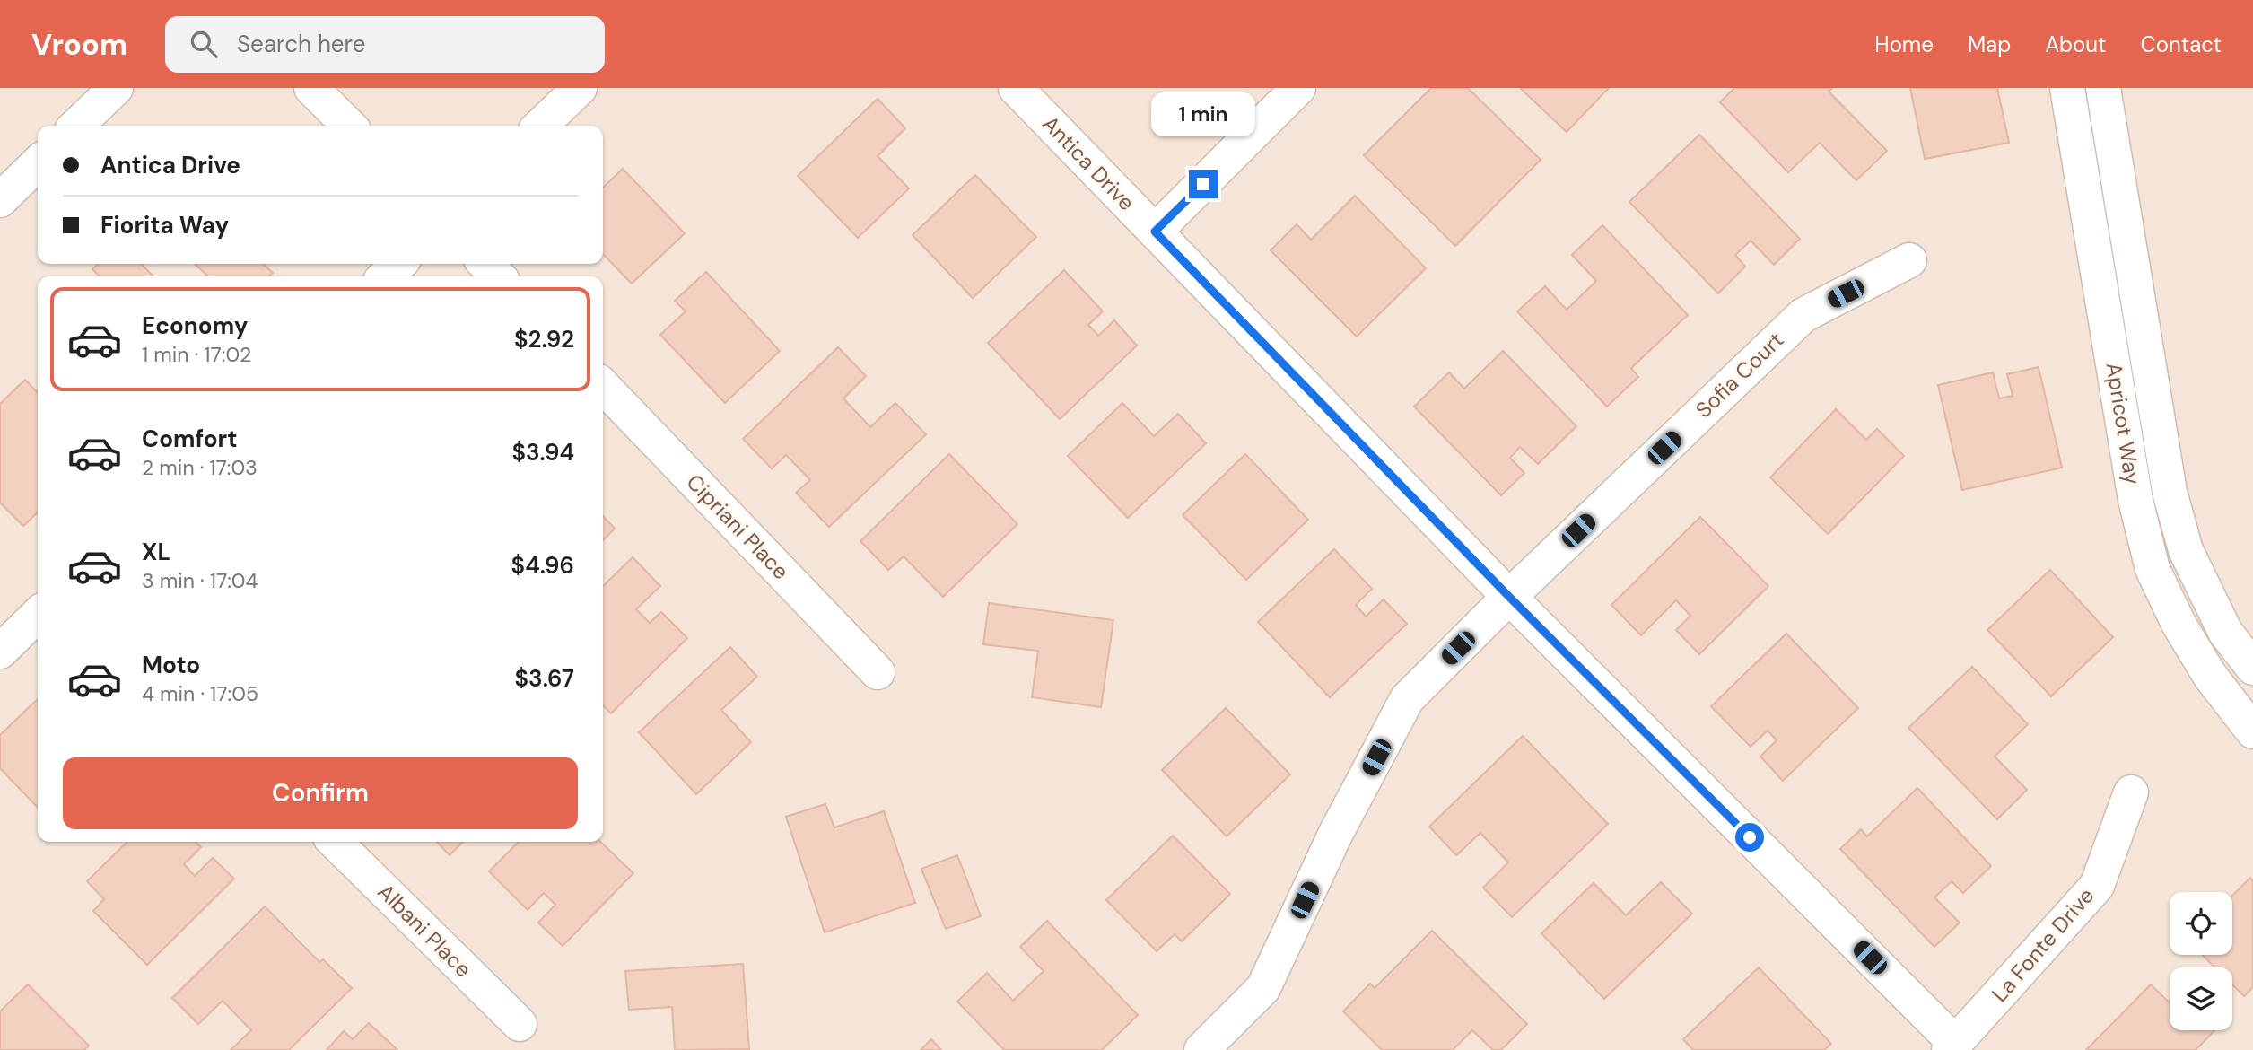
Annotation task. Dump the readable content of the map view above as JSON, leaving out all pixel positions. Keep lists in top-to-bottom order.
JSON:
{
  "streets": {
    "street": [
      "Antica Drive",
      "Sofia Court",
      "Apricot Way",
      "Cipriani Place",
      "Albani Place",
      "La Fonte Drive"
    ]
  },
  "crossings": [
    ["Antica Drive", "Sofia Court"],
    ["Antica Drive", "La Fonte Drive"]
  ],
  "page": {
    "header": "Vroom",
    "search": "Search here",
    "nav": [
      "Home",
      "Map",
      "About",
      "Contact"
    ],
    "bubble": "1 min",
    "banner": ["Antica Drive", "Fiorita Way"],
    "list": [
      {
        "name": "Economy",
        "note": "1 min · 17:02",
        "value": "$2.92"
      },
      {
        "name": "Comfort",
        "note": "2 min · 17:03",
        "value": "$3.94"
      },
      {
        "name": "XL",
        "note": "3 min · 17:04",
        "value": "$4.96"
      },
      {
        "name": "Moto",
        "note": "4 min · 17:05",
        "value": "$3.67"
      }
    ],
    "buttons": "Confirm"
  }
}
